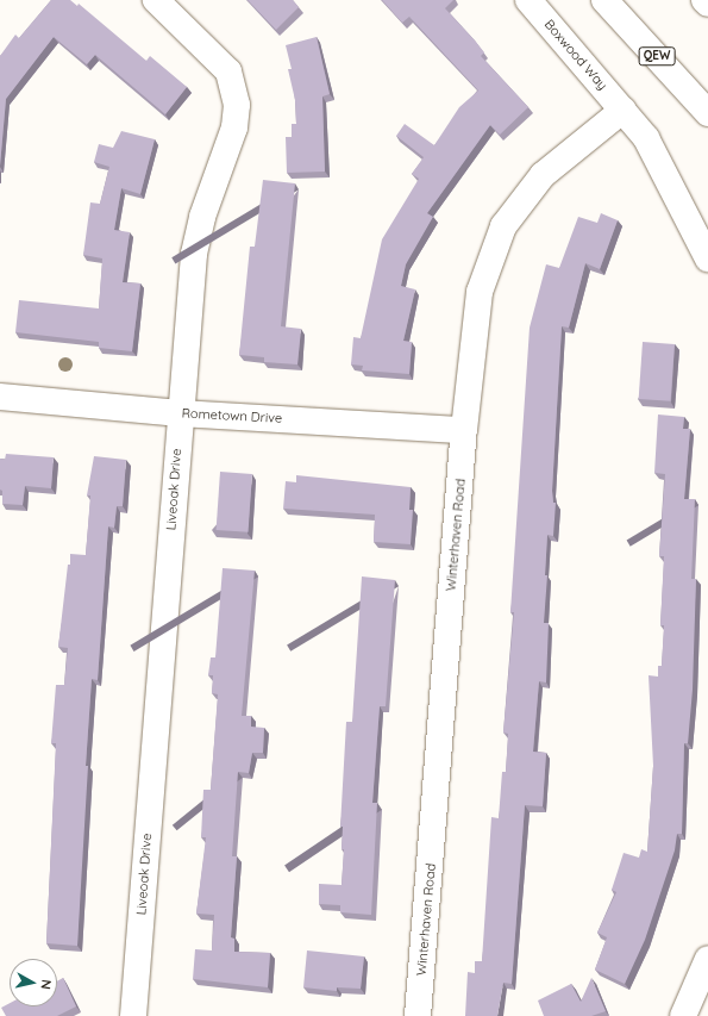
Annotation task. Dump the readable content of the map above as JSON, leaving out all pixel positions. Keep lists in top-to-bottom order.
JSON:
{
  "streets": {
    "main road": [
      "Boxwood Way",
      "QEW",
      "Rometown Drive",
      "Liveoak Drive",
      "Winterhaven Road"
    ]
  },
  "crossings": [
    ["Boxwood Way", "Winterhaven Road"],
    ["Rometown Drive", "Liveoak Drive"],
    ["Rometown Drive", "Winterhaven Road"]
  ],
  "north": "right"
}
